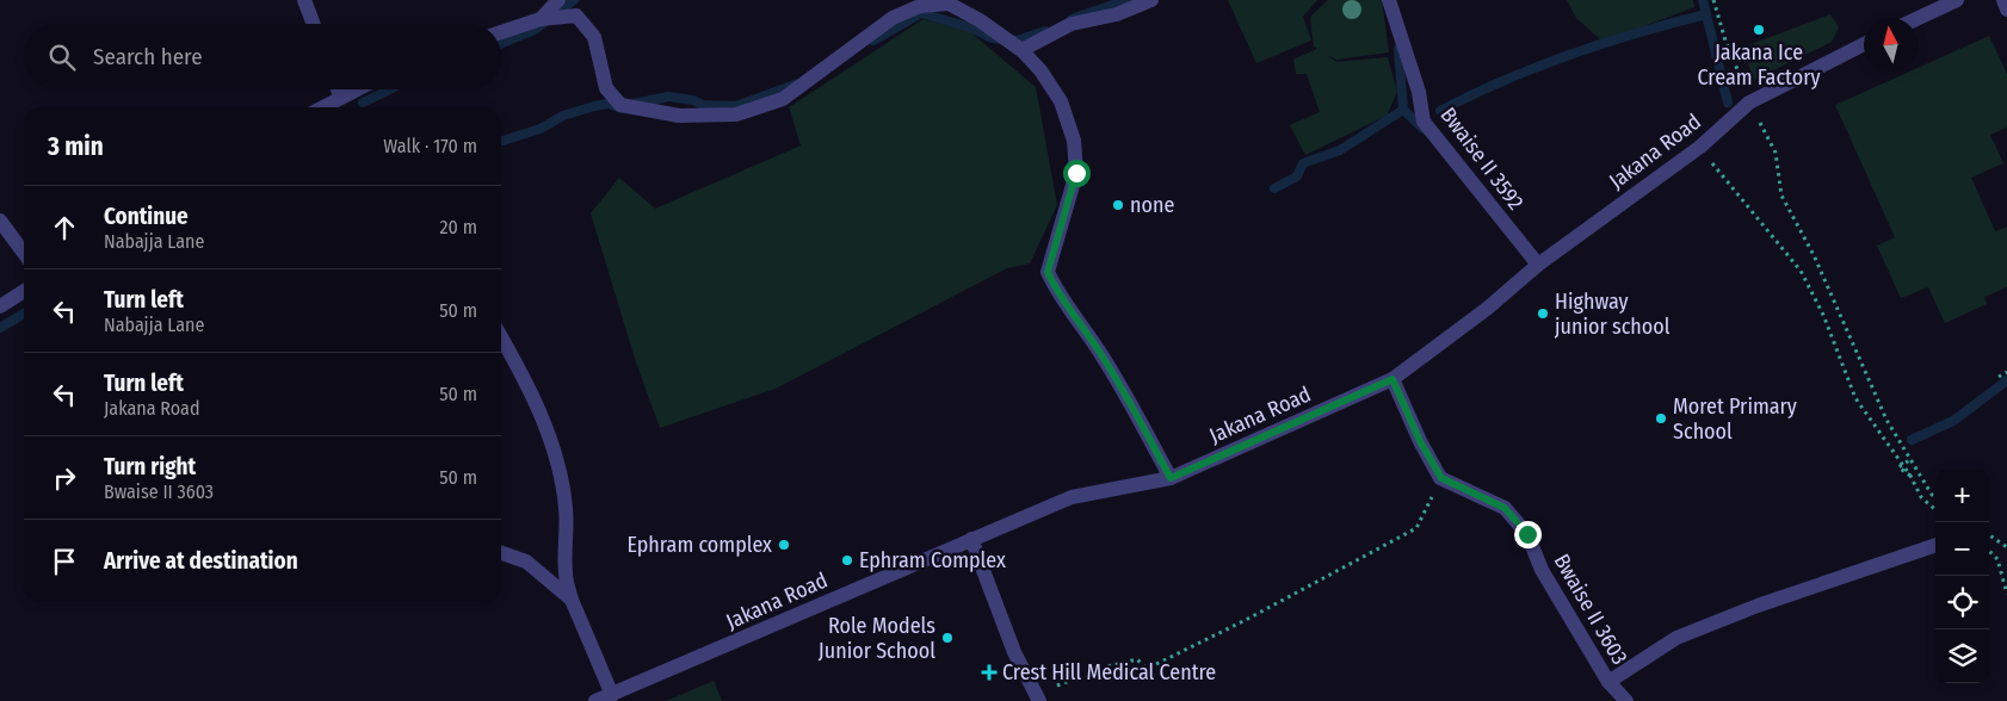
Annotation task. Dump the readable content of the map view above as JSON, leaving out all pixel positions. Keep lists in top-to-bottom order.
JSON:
{
  "streets": {
    "street": ["Jakana Road", "Bwaise II 3592", "Bwaise II 3603"]
  },
  "crossings": [
    ["Jakana Road", "Bwaise II 3592"]
  ],
  "places": {
    "other": [
      "Jakana Ice Cream Factory",
      "none",
      "Highway junior school",
      "Moret Primary School",
      "Ephram complex",
      "Ephram Complex",
      "Role Models Junior School"
    ],
    "health": ["Crest Hill Medical Centre"]
  },
  "north": "top",
  "page": {
    "search": "Search here",
    "heading": ["3 min", "Walk · 170 m"],
    "list": [
      ["Continue", "Nabajja Lane", "20 m"],
      ["Turn left", "Nabajja Lane", "50 m"],
      ["Turn left", "Jakana Road", "50 m"],
      ["Turn right", "Bwaise II 3603", "50 m"],
      "Arrive at destination"
    ],
    "map_buttons": ["+", "−"]
  }
}
